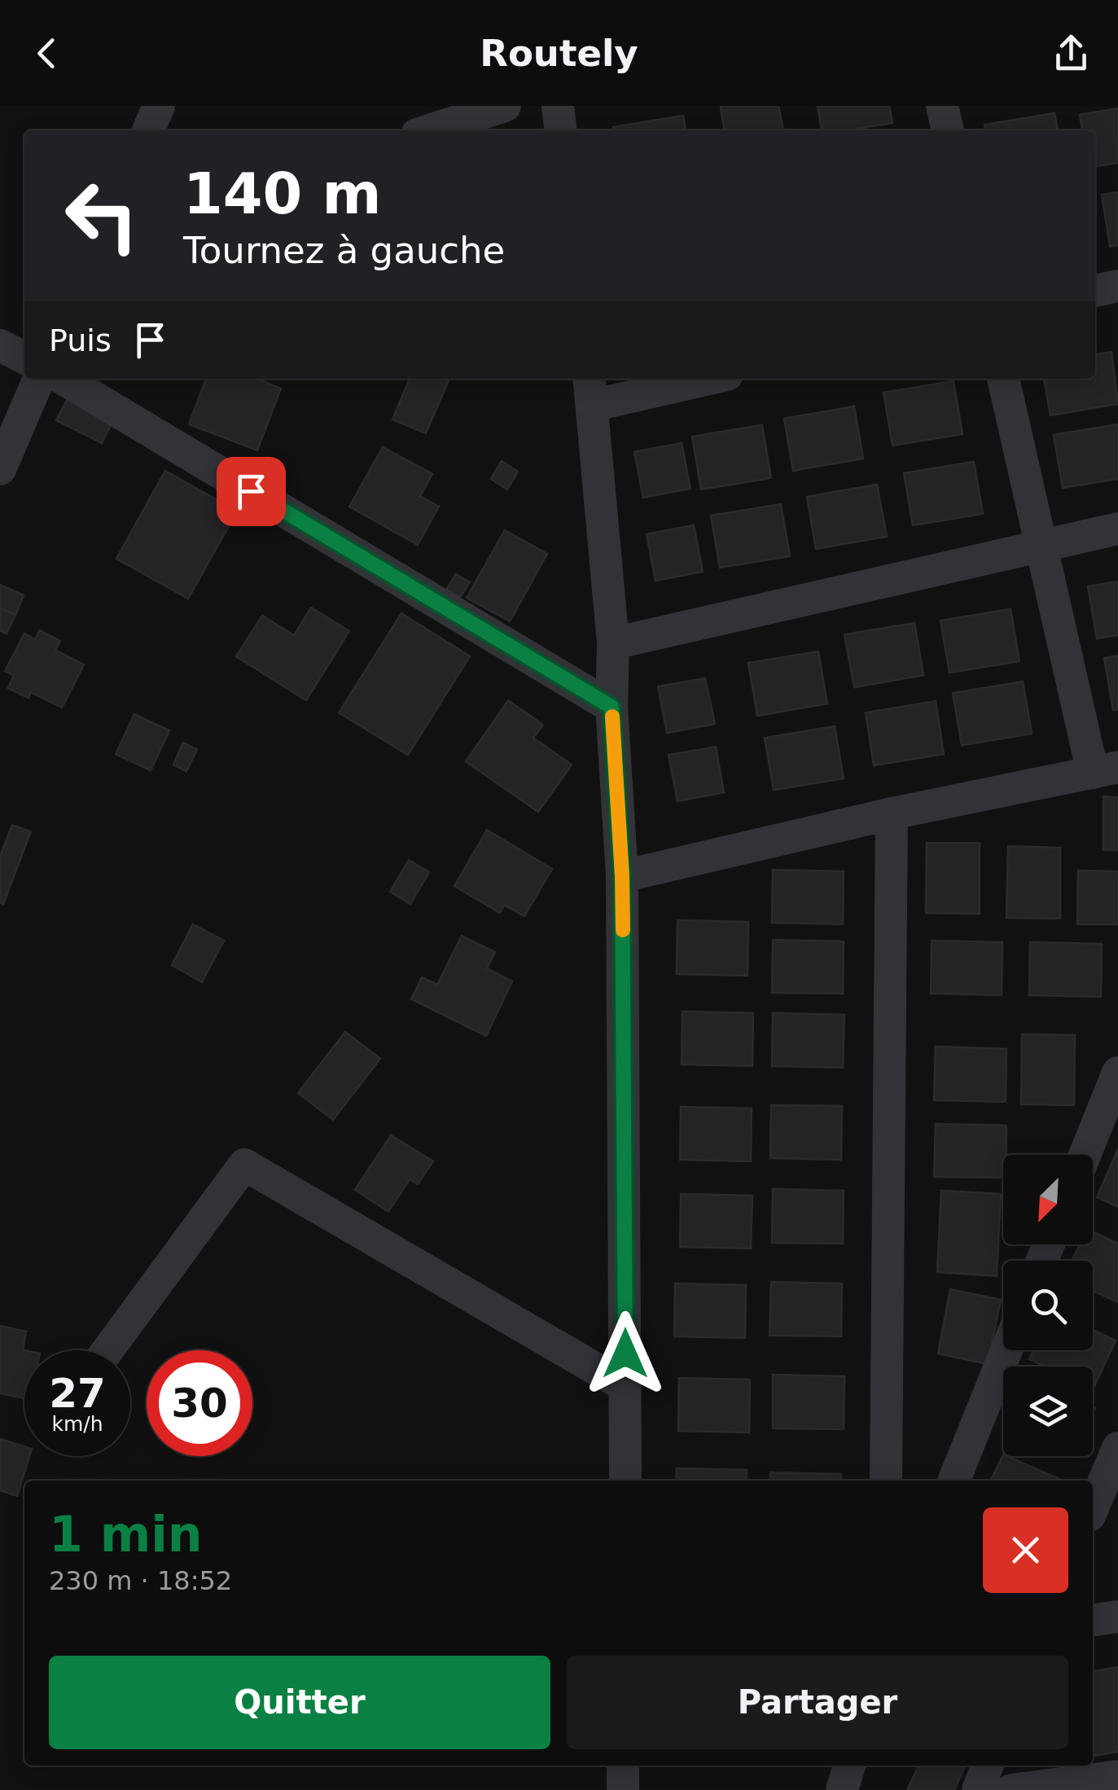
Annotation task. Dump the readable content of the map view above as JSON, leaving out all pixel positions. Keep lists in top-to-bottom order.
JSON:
{
  "north": "bottom left",
  "page": {
    "header": "Routely",
    "turn": ["140 m", "Tournez à gauche"],
    "then": "Puis",
    "speed": "27 km/h",
    "limit": "30",
    "heading": ["1 min", "230 m · 18:52"],
    "buttons": ["Quitter", "Partager"]
  }
}
